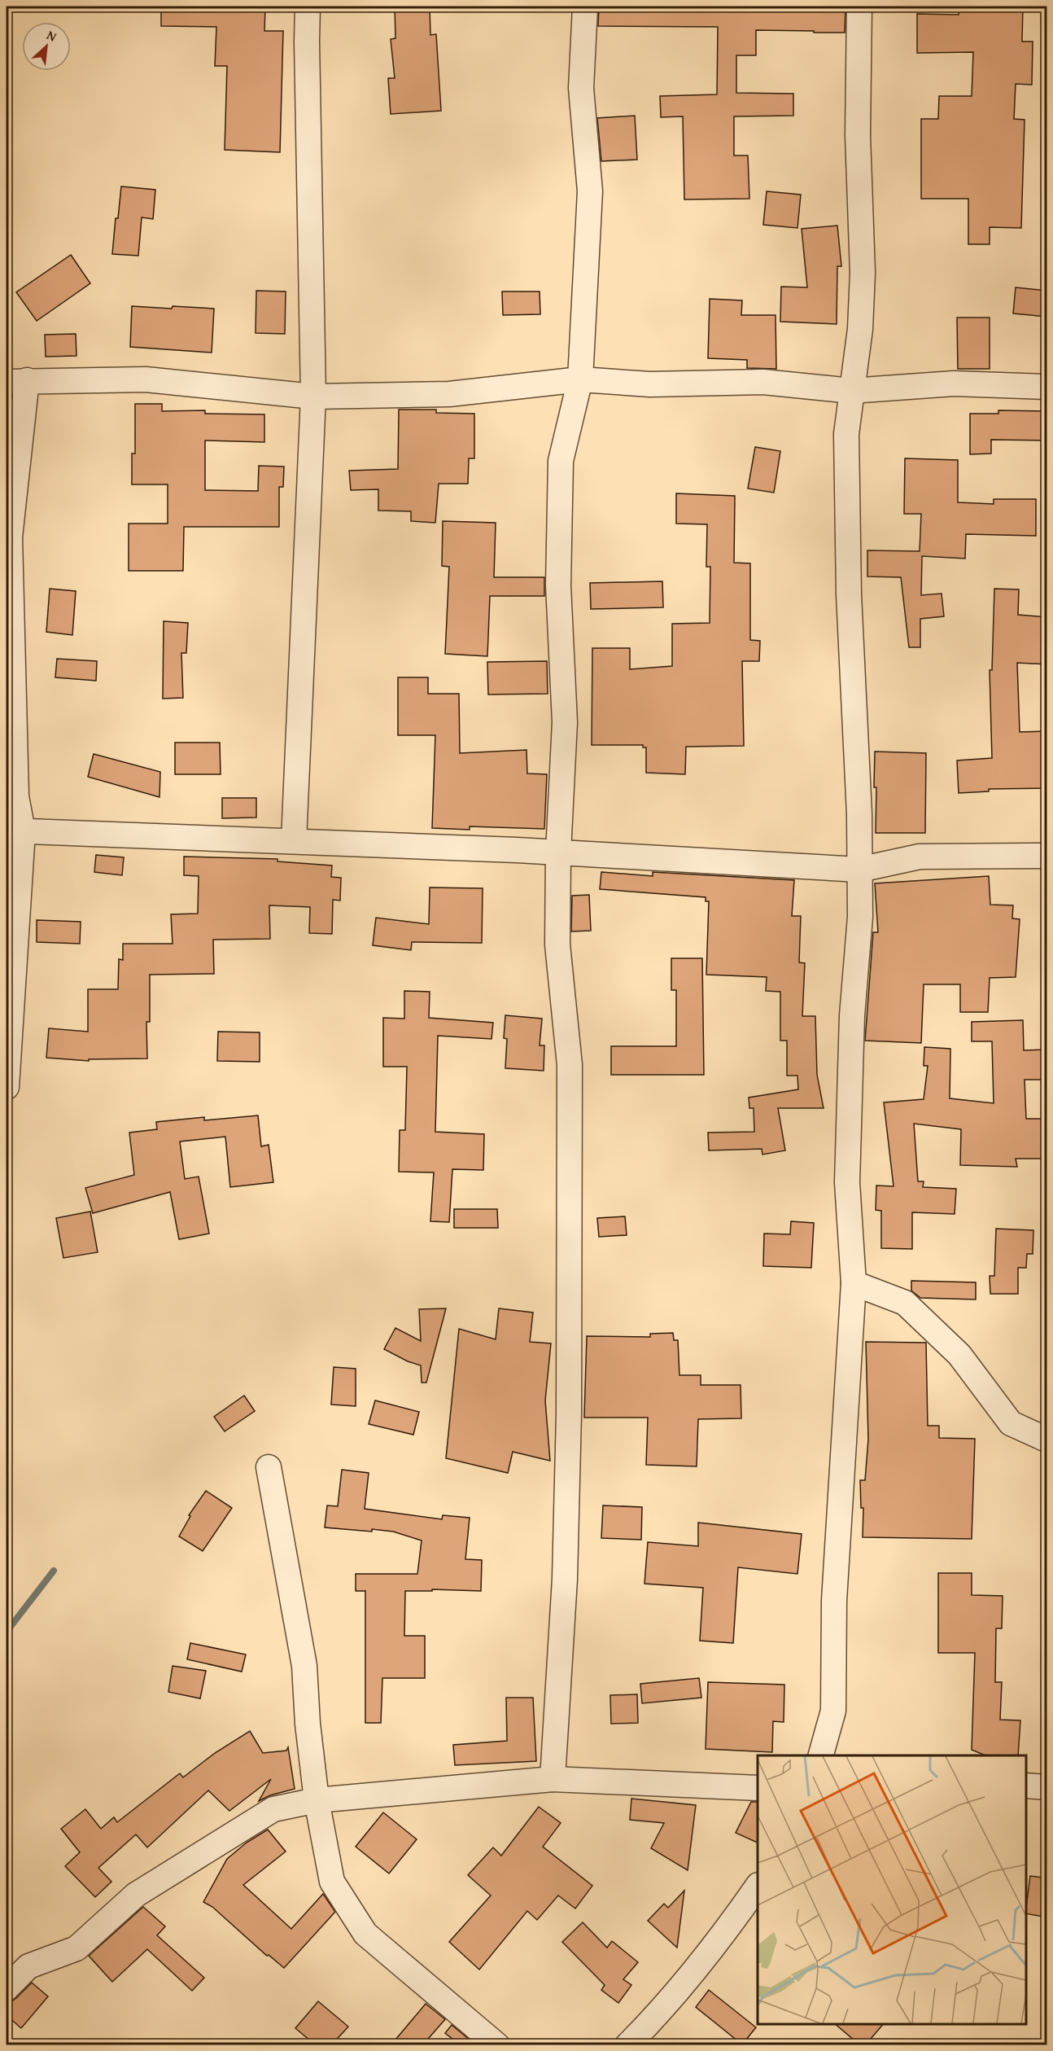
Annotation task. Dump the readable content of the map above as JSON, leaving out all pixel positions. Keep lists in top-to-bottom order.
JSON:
{
  "north": "top right"
}
